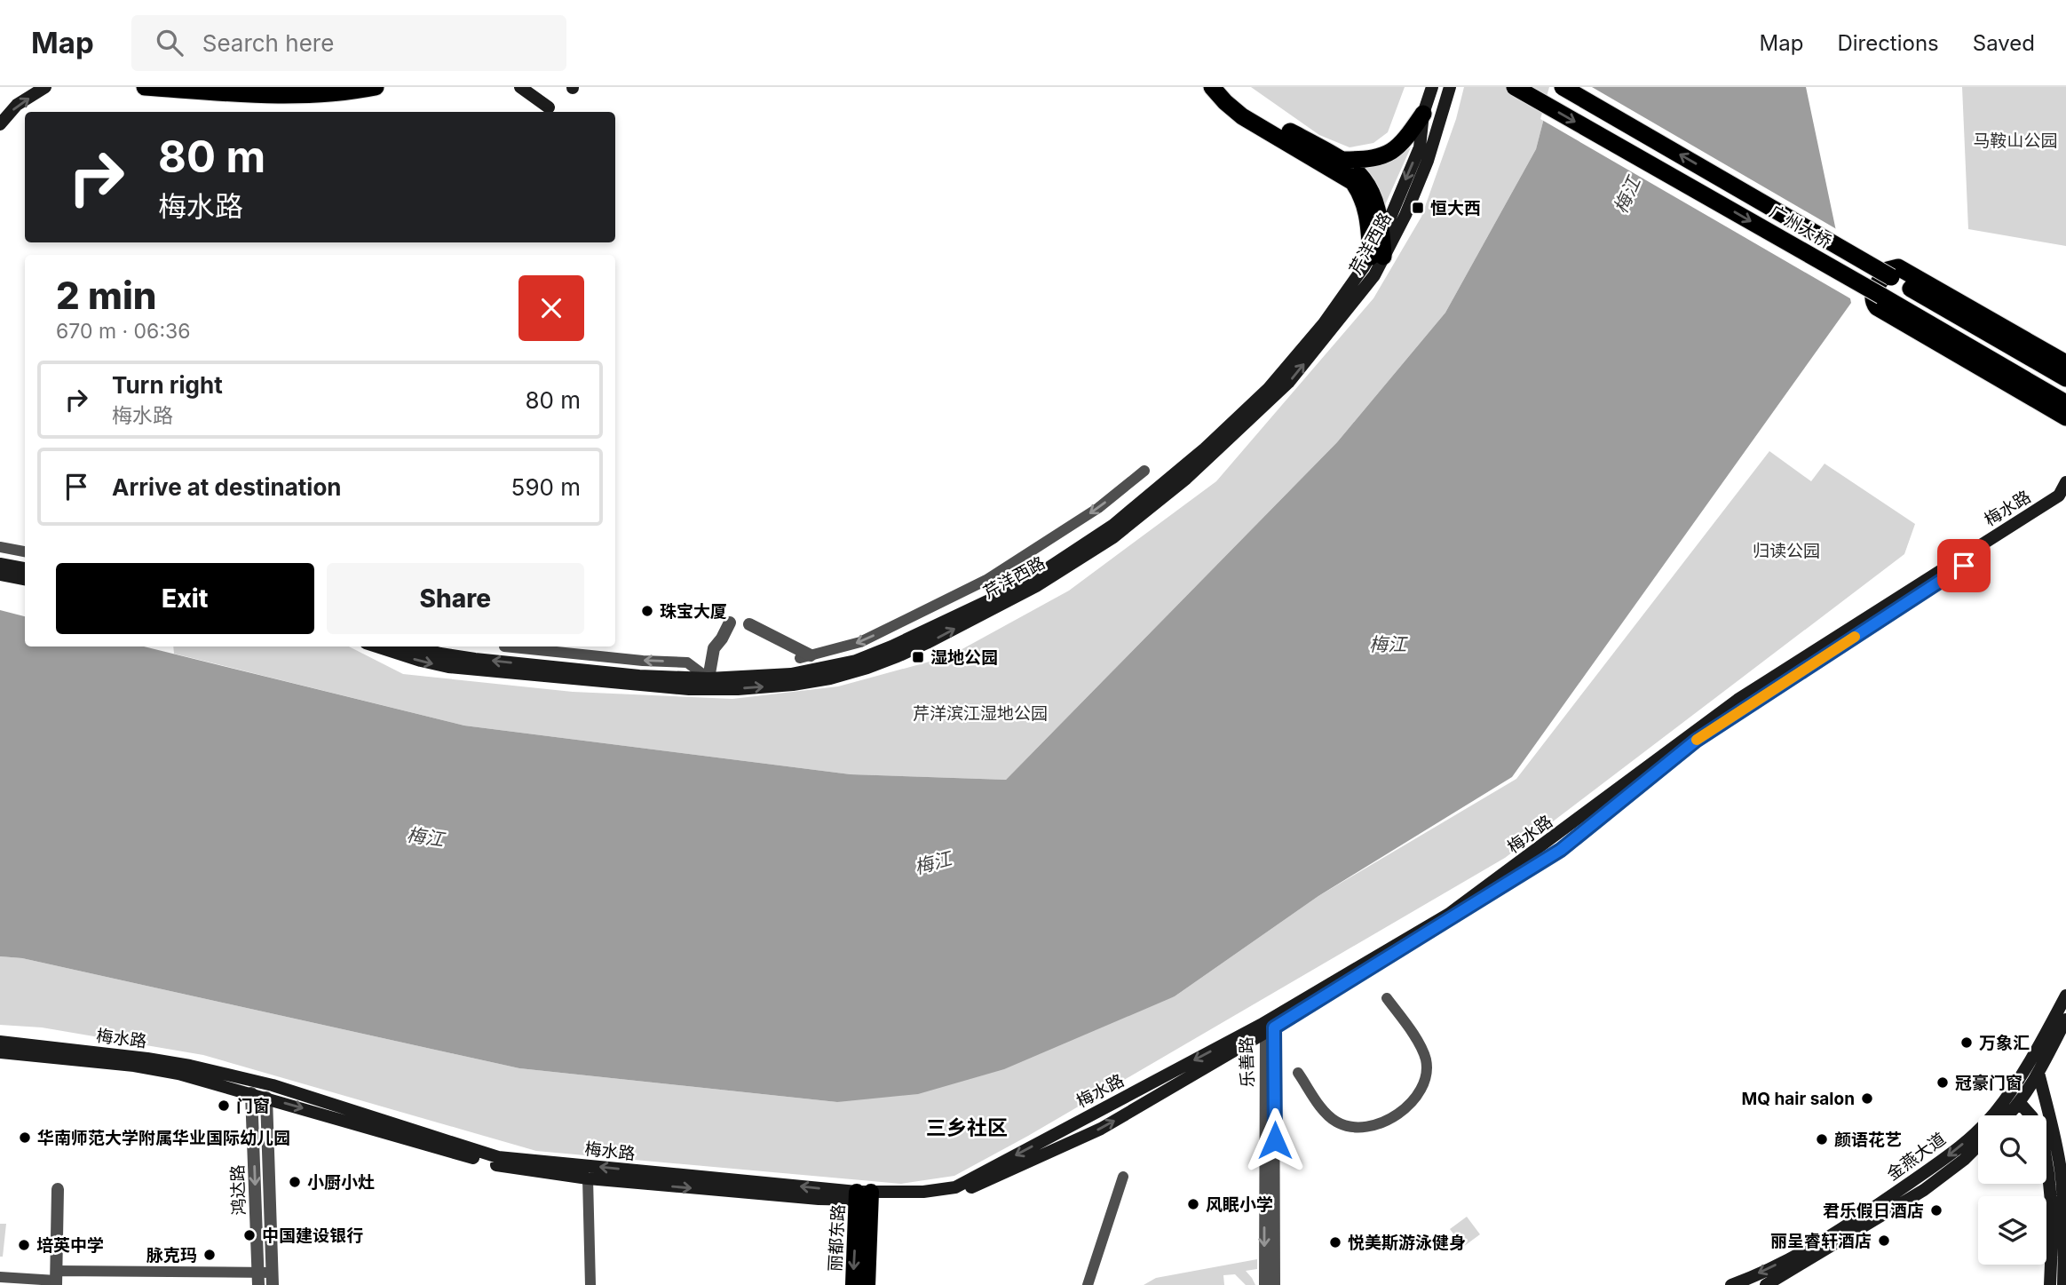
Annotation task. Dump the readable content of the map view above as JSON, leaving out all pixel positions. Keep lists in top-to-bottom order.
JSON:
{
  "streets": {
    "highway": ["广州大桥"],
    "main road": [
      "芹洋西路",
      "梅水路",
      "金燕大道",
      "丽都东路"
    ],
    "street": ["乐善路", "鸿达路"]
  },
  "crossings": [
    ["梅水路", "乐善路"],
    ["梅水路", "鸿达路"],
    ["梅水路", "丽都东路"]
  ],
  "districts": ["三乡社区"],
  "water": ["梅江"],
  "parks": ["马鞍山公园", "归读公园", "芹洋滨江湿地公园"],
  "places": {
    "transit": ["恒大西", "湿地公园"],
    "other": [
      "珠宝大厦",
      "万象汇",
      "冠豪门窗",
      "MQ hair salon",
      "门窗",
      "华南师范大学附属华业国际幼儿园",
      "颜语花艺",
      "小厨小灶",
      "风眠小学",
      "君乐假日酒店",
      "中国建设银行",
      "丽呈睿轩酒店",
      "悦美斯游泳健身",
      "培英中学",
      "脉克玛"
    ]
  },
  "page": {
    "header": "Map",
    "search": "Search here",
    "nav": ["Map", "Directions", "Saved"],
    "turn": ["80 m", "梅水路"],
    "heading": ["2 min", "670 m · 06:36"],
    "list": [
      {
        "name": "Turn right",
        "note": "梅水路",
        "value": "80 m"
      },
      {
        "name": "Arrive at destination",
        "value": "590 m"
      }
    ],
    "buttons": ["Exit", "Share"]
  }
}
